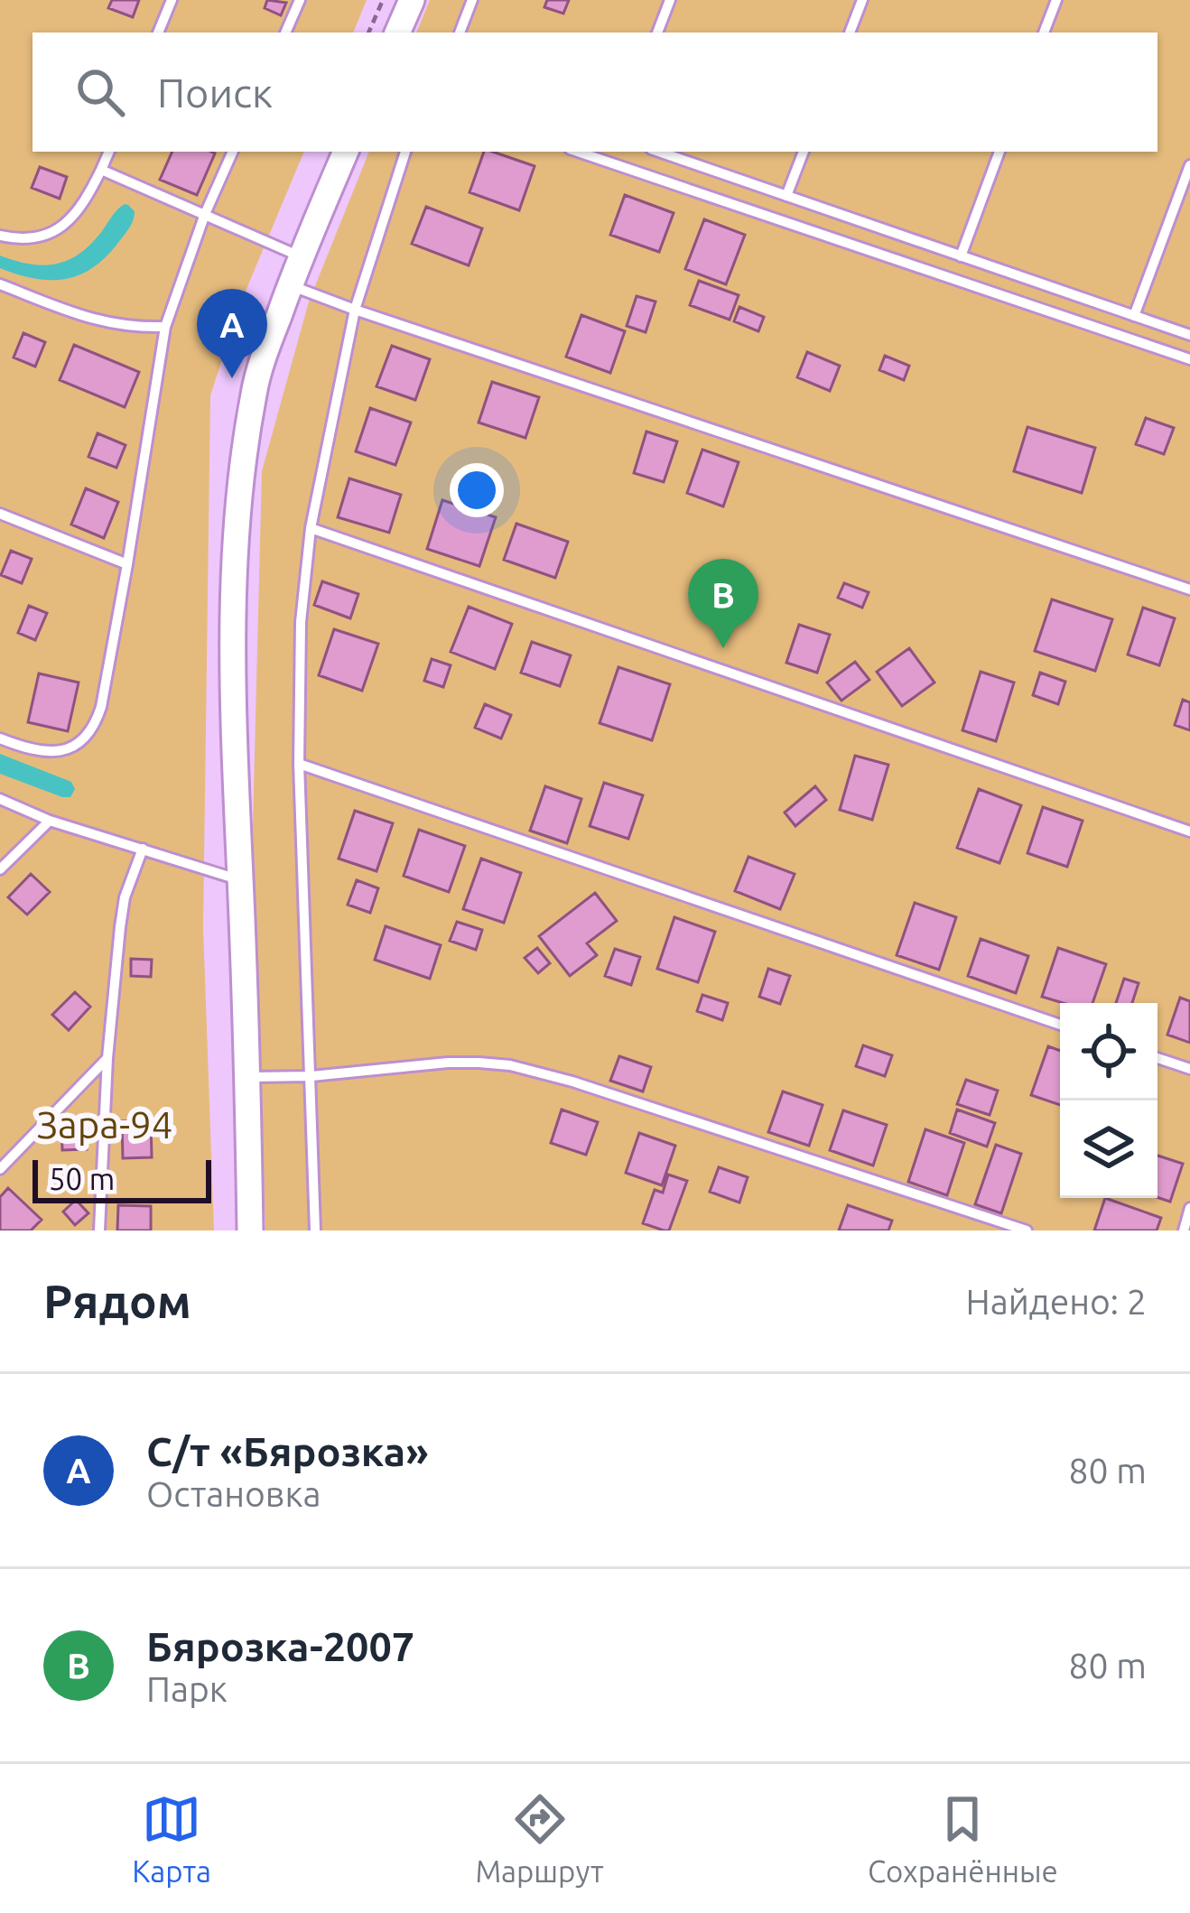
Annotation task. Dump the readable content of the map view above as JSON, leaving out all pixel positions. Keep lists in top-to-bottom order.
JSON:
{
  "parks": ["Зара-94"],
  "scale_bar": "50 m",
  "page": {
    "search": "Поиск",
    "pins": ["A", "B"],
    "scale": "50 m",
    "heading": ["Рядом", "Найдено: 2"],
    "list": [
      {
        "mark": "A",
        "name": "С/т «Бярозка»",
        "note": "Остановка",
        "value": "80 m"
      },
      {
        "mark": "B",
        "name": "Бярозка-2007",
        "note": "Парк",
        "value": "80 m"
      }
    ],
    "nav": ["Карта", "Маршрут", "Сохранённые"]
  }
}
